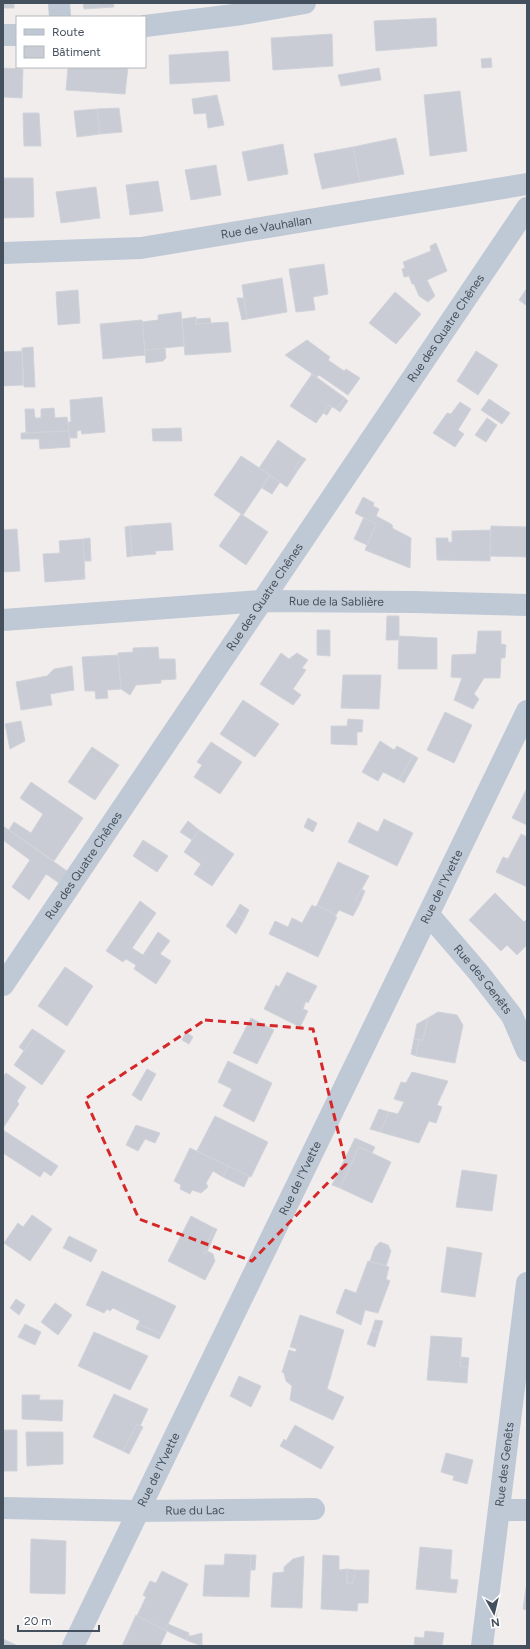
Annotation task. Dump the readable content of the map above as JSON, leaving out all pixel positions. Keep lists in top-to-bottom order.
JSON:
{
  "streets": {
    "street": [
      "Rue de Vauhallan",
      "Rue des Quatre Chênes",
      "Rue de la Sablière",
      "Rue de l'Yvette",
      "Rue des Genêts",
      "Rue du Lac"
    ]
  },
  "crossings": [
    ["Rue des Quatre Chênes", "Rue de la Sablière"],
    ["Rue de l'Yvette", "Rue des Genêts"],
    ["Rue de l'Yvette", "Rue du Lac"]
  ],
  "legend": ["Route", "Bâtiment"],
  "scale_bar": "20 m",
  "north": "bottom"
}
